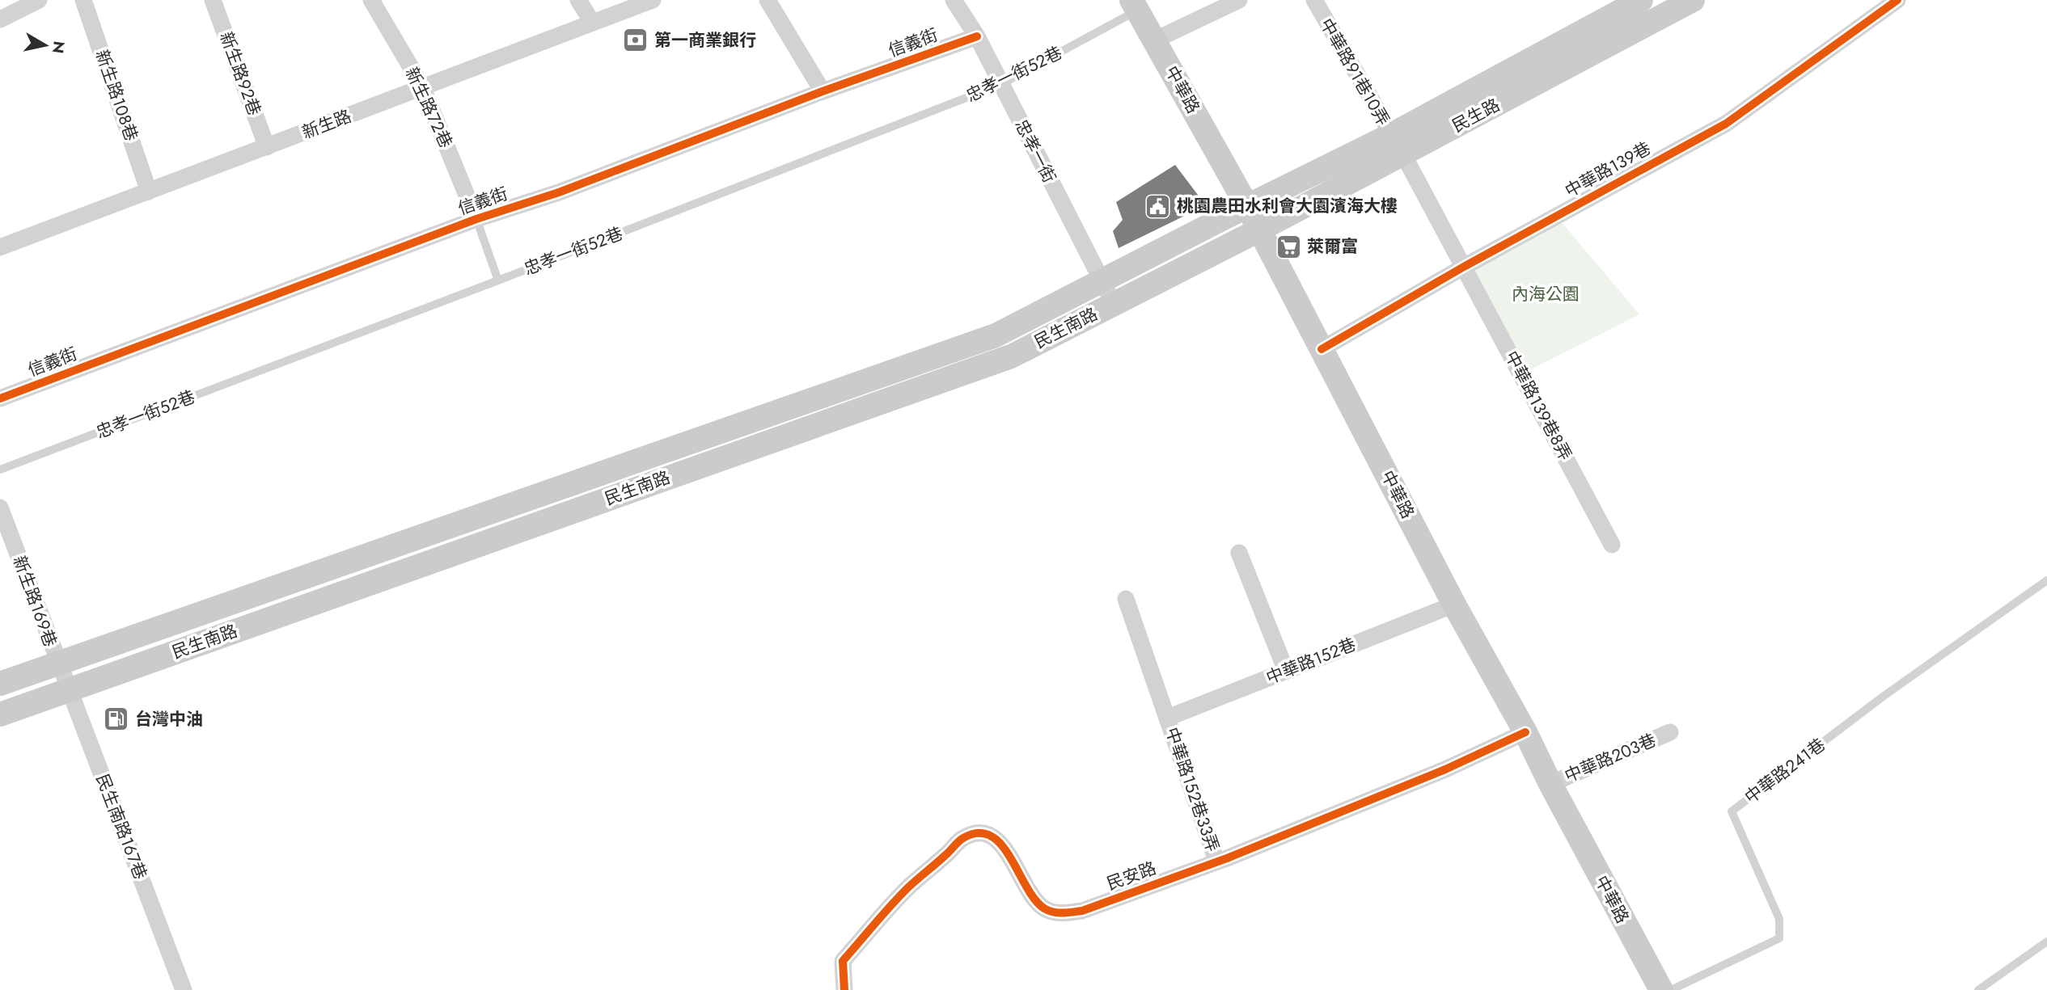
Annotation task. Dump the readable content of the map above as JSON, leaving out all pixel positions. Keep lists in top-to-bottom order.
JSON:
{
  "streets": {
    "main road": ["中華路", "民生路", "民生南路"],
    "street": [
      "信義街",
      "中華路91巷10弄",
      "新生路92巷",
      "新生路108巷",
      "新生路72巷",
      "新生路",
      "忠孝一街",
      "中華路139巷",
      "中華路139巷8弄",
      "新生路169巷",
      "中華路152巷",
      "中華路203巷",
      "中華路152巷33弄",
      "民生南路167巷",
      "民安路"
    ],
    "lane": ["忠孝一街52巷", "中華路241巷"]
  },
  "crossings": [
    ["信義街", "新生路72巷"],
    ["信義街", "忠孝一街"],
    ["中華路91巷10弄", "民生路"],
    ["中華路91巷10弄", "中華路139巷"],
    ["中華路91巷10弄", "中華路139巷8弄"],
    ["新生路92巷", "新生路"],
    ["忠孝一街52巷", "中華路"],
    ["忠孝一街52巷", "忠孝一街"],
    ["中華路", "民生路"],
    ["中華路", "中華路139巷"],
    ["中華路", "民生南路"],
    ["中華路", "中華路152巷"],
    ["中華路", "中華路203巷"],
    ["中華路", "民安路"],
    ["新生路108巷", "新生路"],
    ["新生路72巷", "新生路"],
    ["民生路", "民生南路"],
    ["忠孝一街", "民生南路"],
    ["中華路139巷", "中華路139巷8弄"],
    ["民生南路", "新生路169巷"],
    ["民生南路", "民生南路167巷"],
    ["新生路169巷", "民生南路167巷"],
    ["中華路152巷", "中華路152巷33弄"],
    ["中華路152巷33弄", "民安路"]
  ],
  "parks": ["內海公園"],
  "places": {
    "bank": ["第一商業銀行"],
    "public building": ["桃園農田水利會大園濱海大樓"],
    "supermarket": ["萊爾富"],
    "fuel station": ["台灣中油"]
  },
  "north": "right"
}
